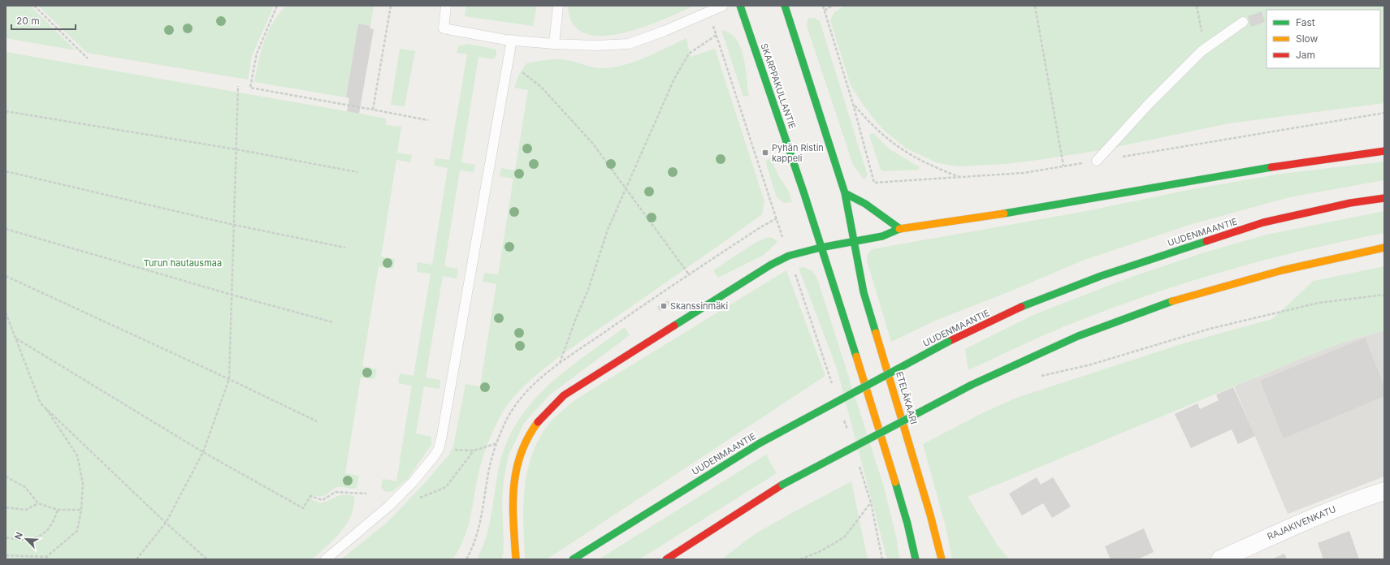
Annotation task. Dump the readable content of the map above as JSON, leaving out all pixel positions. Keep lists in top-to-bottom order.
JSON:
{
  "streets": {
    "main road": ["SKARPPAKULLANTIE", "UUDENMAANTIE", "ETELÄKAARI"],
    "street": ["RAJAKIVENKATU"]
  },
  "parks": ["Turun hautausmaa"],
  "places": {
    "transit": ["Pyhän Ristin kappeli", "Skanssinmäki"]
  },
  "legend": ["Fast", "Slow", "Jam"],
  "scale_bar": "20 m",
  "north": "top left"
}
